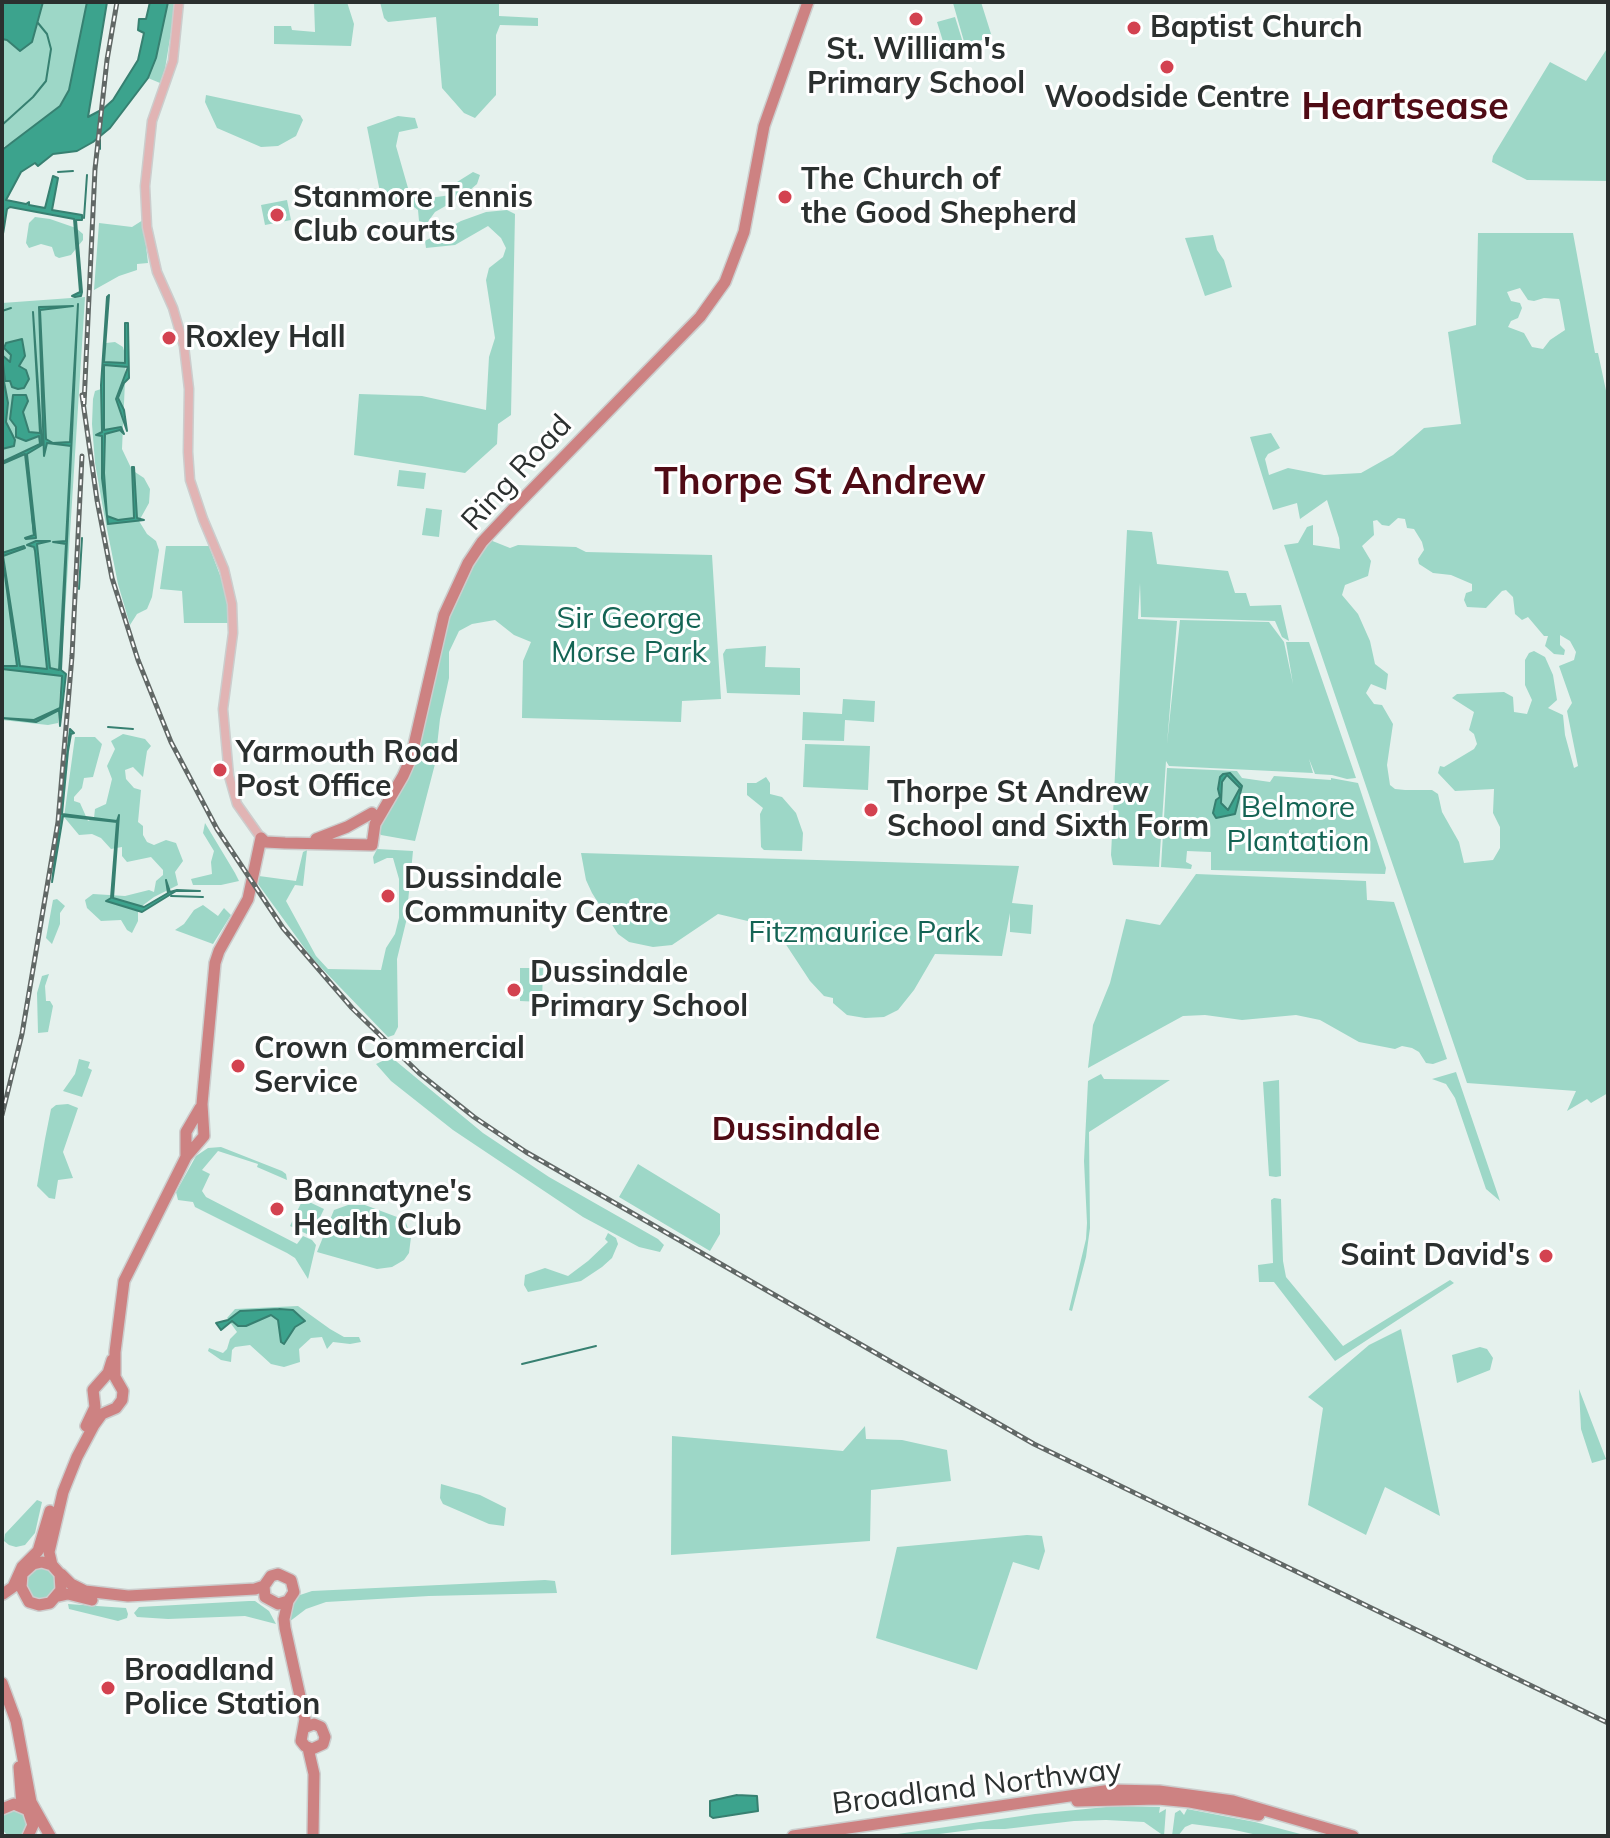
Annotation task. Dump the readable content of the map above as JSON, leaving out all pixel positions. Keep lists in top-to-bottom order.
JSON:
{
  "streets": {
    "highway": ["Ring Road", "Broadland Northway"]
  },
  "districts": ["Heartsease", "Thorpe St Andrew", "Dussindale"],
  "parks": ["Sir George Morse Park", "Belmore Plantation", "Fitzmaurice Park"],
  "places": [
    "St. William's Primary School",
    "Baptist Church",
    "Woodside Centre",
    "The Church of the Good Shepherd",
    "Stanmore Tennis Club courts",
    "Roxley Hall",
    "Yarmouth Road Post Office",
    "Thorpe St Andrew School and Sixth Form",
    "Dussindale Community Centre",
    "Dussindale Primary School",
    "Crown Commercial Service",
    "Bannatyne's Health Club",
    "Saint David's",
    "Broadland Police Station"
  ]
}
